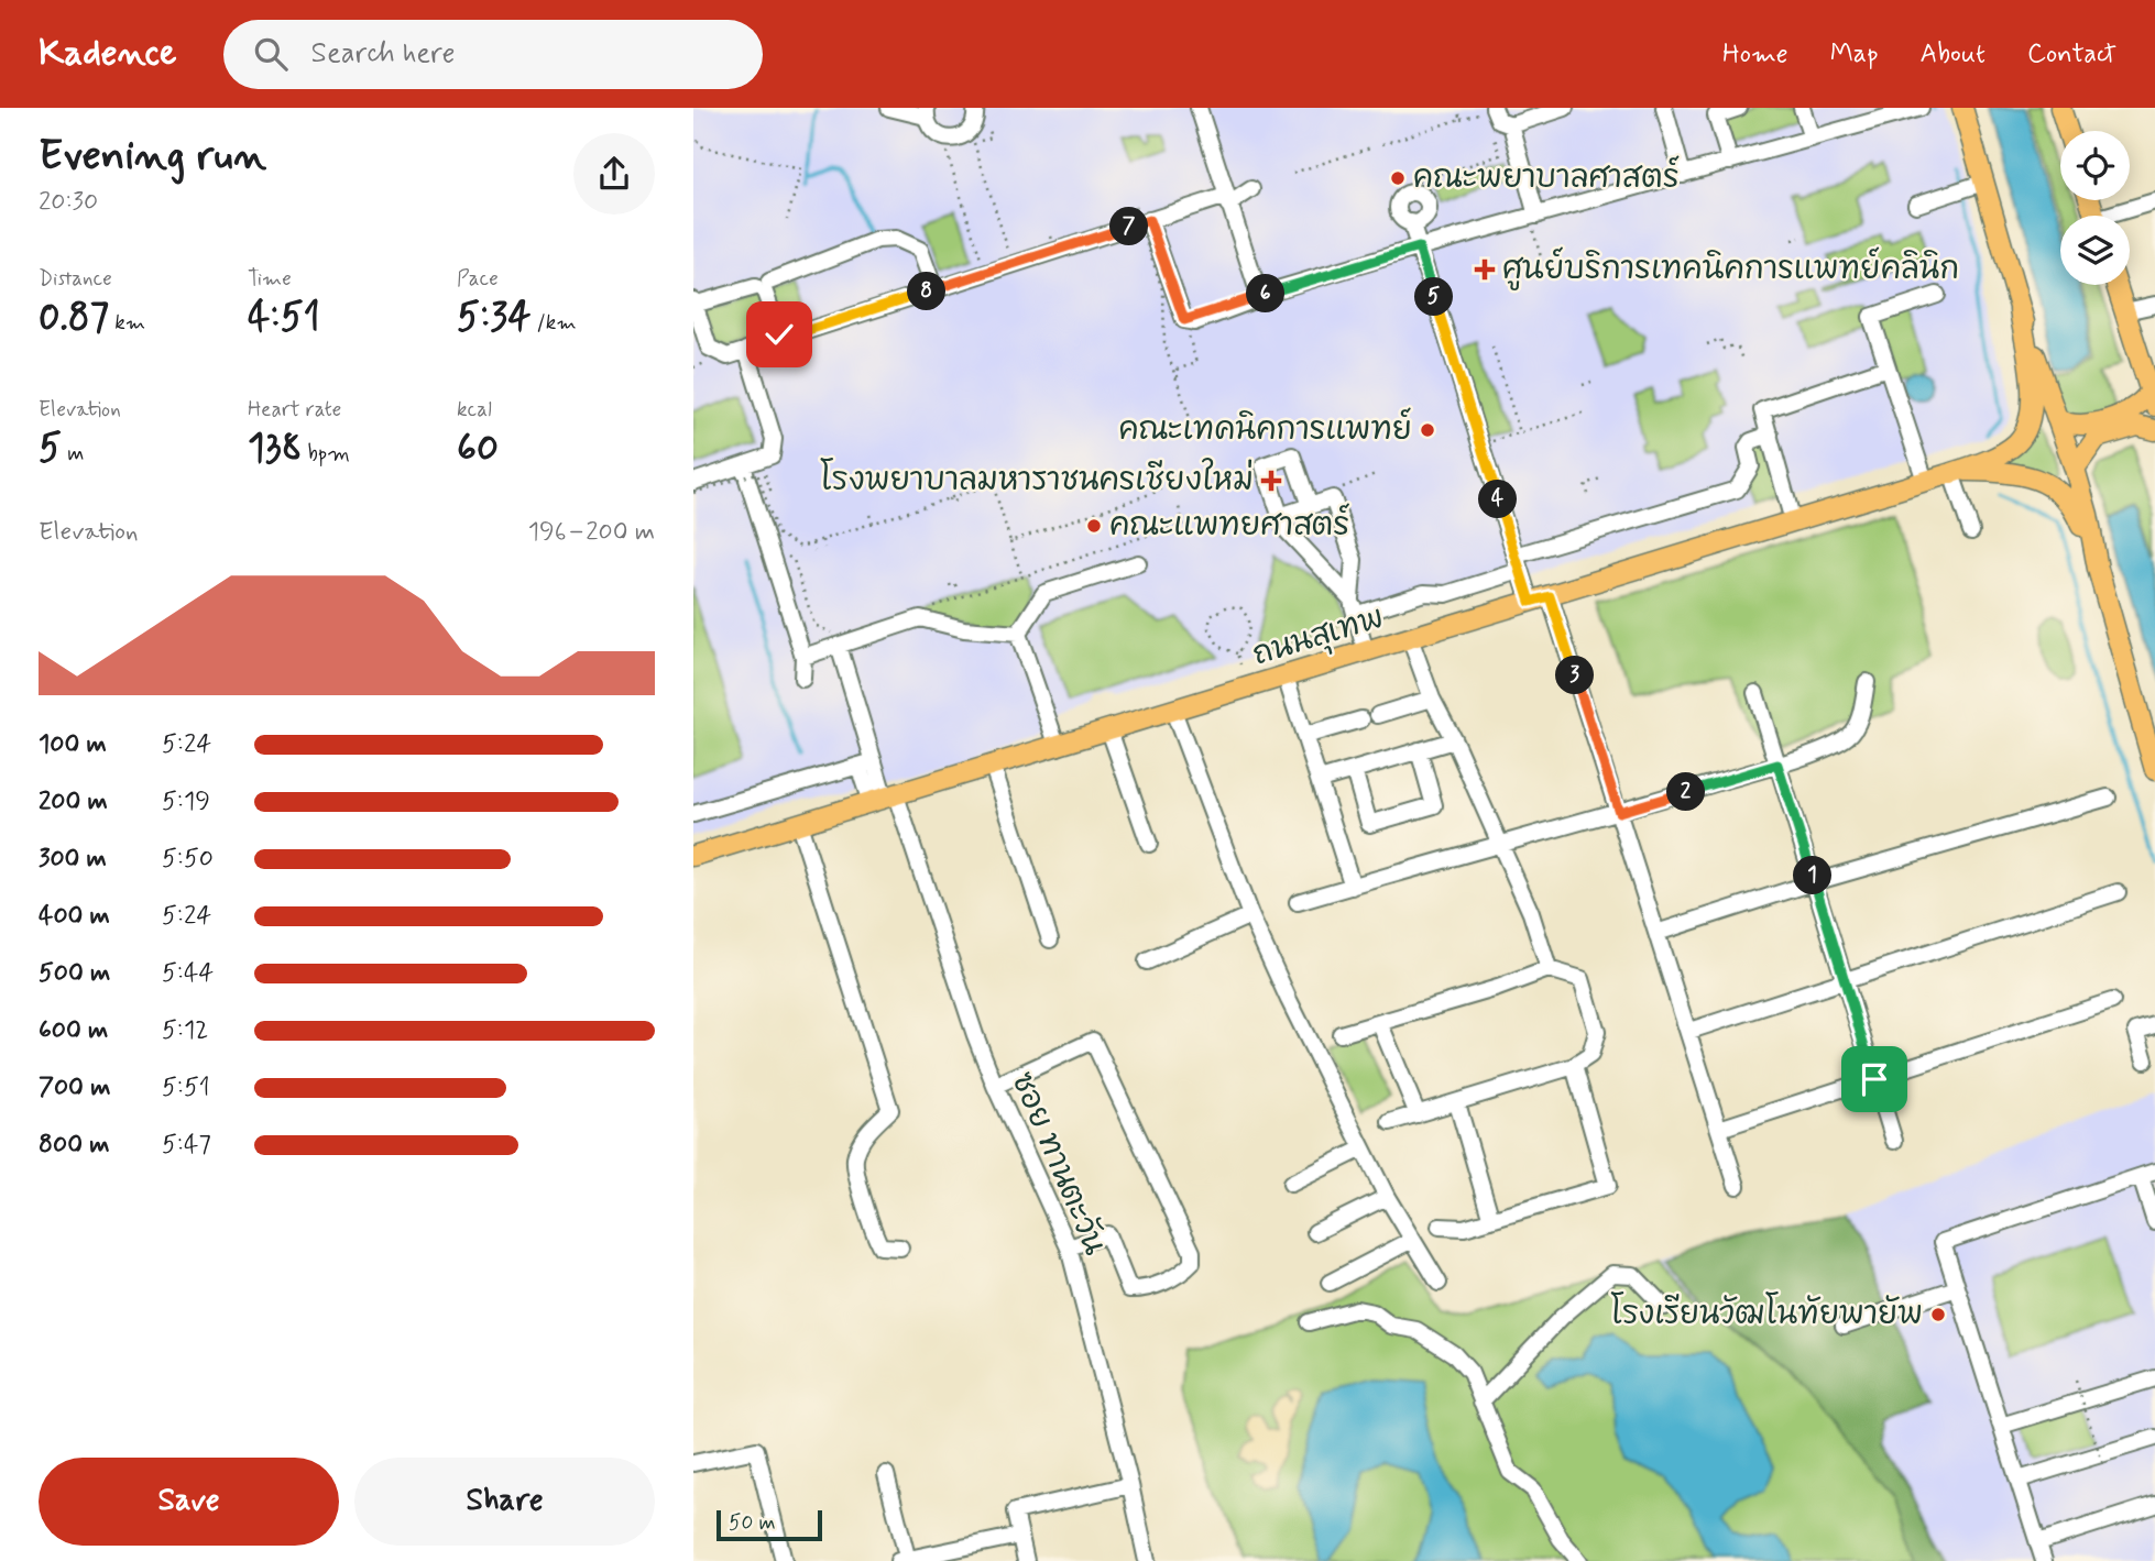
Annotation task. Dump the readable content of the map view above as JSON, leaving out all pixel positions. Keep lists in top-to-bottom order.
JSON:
{
  "streets": {
    "main road": ["ถนนสุเทพ"],
    "street": ["ซอย ทานตะวัน"]
  },
  "crossings": [
    ["ถนนสุเทพ", "ซอย ทานตะวัน"]
  ],
  "places": {
    "other": [
      "คณะพยาบาลศาสตร์",
      "คณะเทคนิคการแพทย์",
      "คณะแพทยศาสตร์",
      "โรงเรียนวัฒโนทัยพายัพ"
    ],
    "health": ["ศูนย์บริการเทคนิคการแพทย์คลินิก", "โรงพยาบาลมหาราชนครเชียงใหม่"]
  },
  "scale_bar": "50 m",
  "page": {
    "header": "Kadence",
    "search": "Search here",
    "nav": [
      "Home",
      "Map",
      "About",
      "Contact"
    ],
    "heading": ["Evening run", "20:30"],
    "pins": [
      "7",
      "8",
      "6",
      "5",
      "4",
      "3",
      "2",
      "1"
    ],
    "stats": [
      ["Distance", "0.87 km"],
      ["Time", "4:51"],
      ["Pace", "5:34 /km"],
      ["Elevation", "5 m"],
      ["Heart rate", "138 bpm"],
      ["kcal", "60"]
    ],
    "chart": ["Elevation", "196–200 m"],
    "list": [
      {
        "name": "100 m",
        "note": "5:24"
      },
      {
        "name": "200 m",
        "note": "5:19"
      },
      {
        "name": "300 m",
        "note": "5:50"
      },
      {
        "name": "400 m",
        "note": "5:24"
      },
      {
        "name": "500 m",
        "note": "5:44"
      },
      {
        "name": "600 m",
        "note": "5:12"
      },
      {
        "name": "700 m",
        "note": "5:51"
      },
      {
        "name": "800 m",
        "note": "5:47"
      }
    ],
    "buttons": ["Save", "Share"],
    "scale": "50 m"
  }
}
